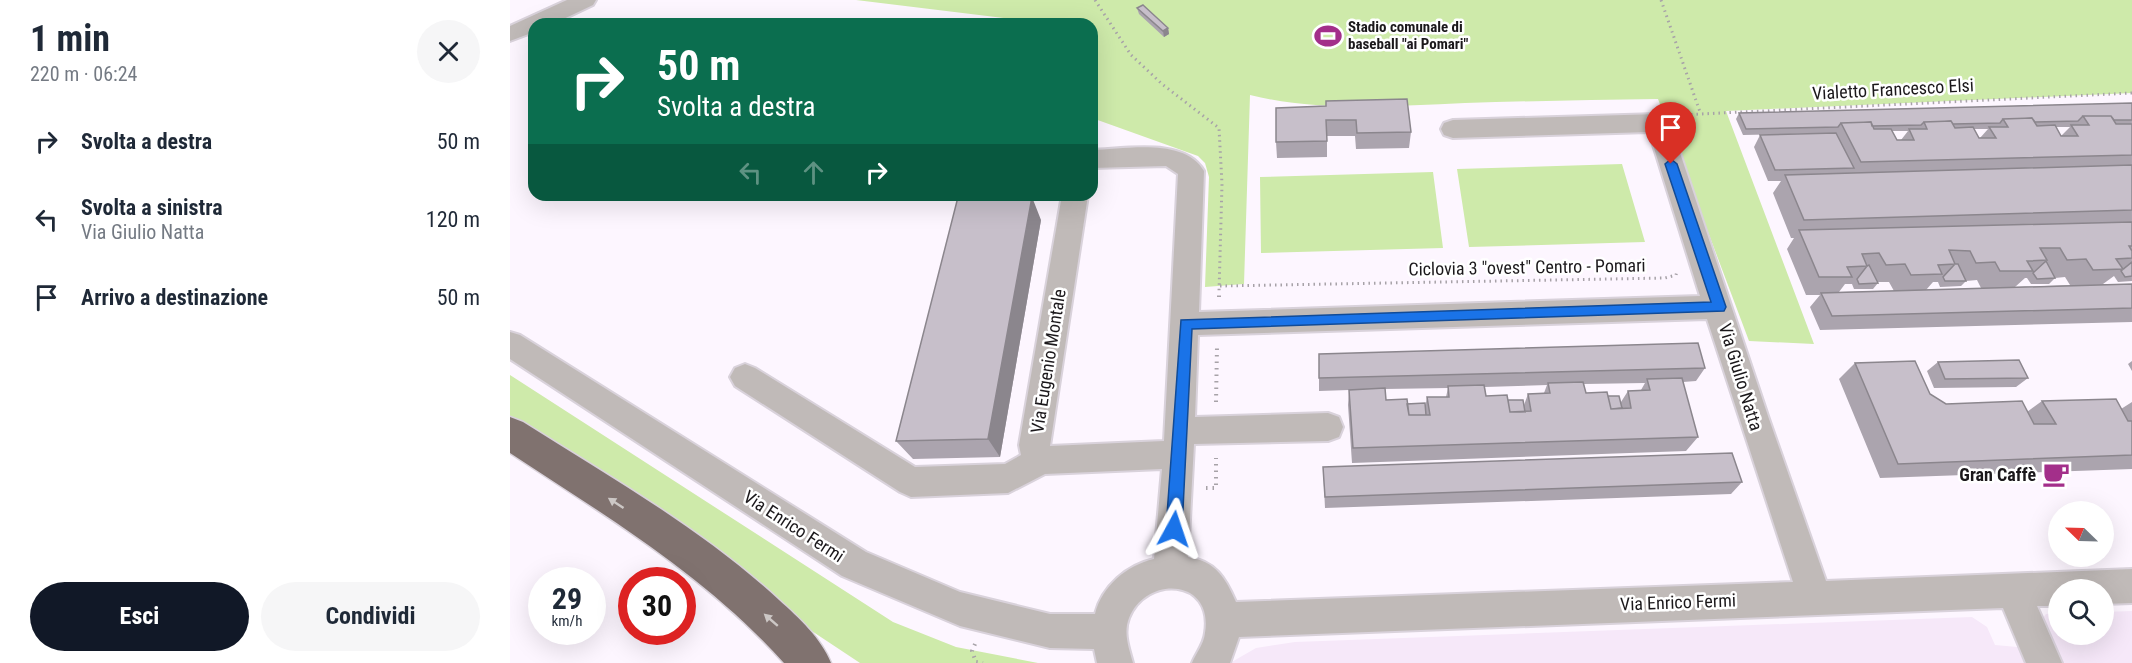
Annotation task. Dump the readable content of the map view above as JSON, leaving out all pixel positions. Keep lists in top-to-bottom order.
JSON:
{
  "streets": {
    "street": ["Via Eugenio Montale", "Via Giulio Natta", "Via Enrico Fermi"],
    "path": ["Vialetto Francesco Elsi", "Ciclovia 3 \"ovest\" Centro - Pomari"]
  },
  "crossings": [
    ["Vialetto Francesco Elsi", "Via Giulio Natta"],
    ["Via Giulio Natta", "Via Enrico Fermi"]
  ],
  "places": {
    "sports": ["Stadio comunale di baseball \"ai Pomari\""],
    "cafe": ["Gran Caffè"]
  },
  "north": "top left",
  "page": {
    "heading": ["1 min", "220 m · 06:24"],
    "turn": ["50 m", "Svolta a destra"],
    "list": [
      {
        "name": "Svolta a destra",
        "value": "50 m"
      },
      {
        "name": "Svolta a sinistra",
        "note": "Via Giulio Natta",
        "value": "120 m"
      },
      {
        "name": "Arrivo a destinazione",
        "value": "50 m"
      }
    ],
    "speed": "29 km/h",
    "limit": "30",
    "buttons": ["Esci", "Condividi"]
  }
}
